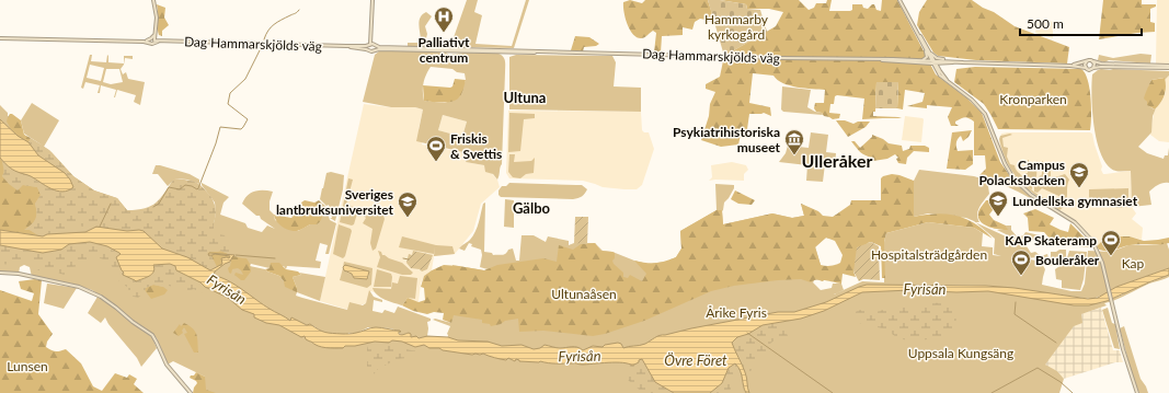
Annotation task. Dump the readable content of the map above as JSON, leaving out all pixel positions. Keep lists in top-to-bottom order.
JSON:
{
  "streets": {
    "main road": ["Dag Hammarskjölds väg"]
  },
  "districts": ["Ultuna", "Ulleråker", "Gälbo"],
  "water": ["Fyrisån", "Övre Föret"],
  "parks": [
    "Hammarby kyrkogård",
    "Kronparken",
    "Hospitalsträdgården",
    "Kap",
    "Ultunaåsen",
    "Årike Fyris",
    "Uppsala Kungsäng",
    "Lunsen"
  ],
  "places": {
    "hospital": ["Palliativt centrum"],
    "museum": ["Psykiatrihistoriska museet"],
    "sports": ["Friskis & Svettis", "KAP Skateramp", "Bouleråker"],
    "school or university": ["Campus Polacksbacken", "Lundellska gymnasiet", "Sveriges lantbruksuniversitet"]
  },
  "scale_bar": "500 m"
}
